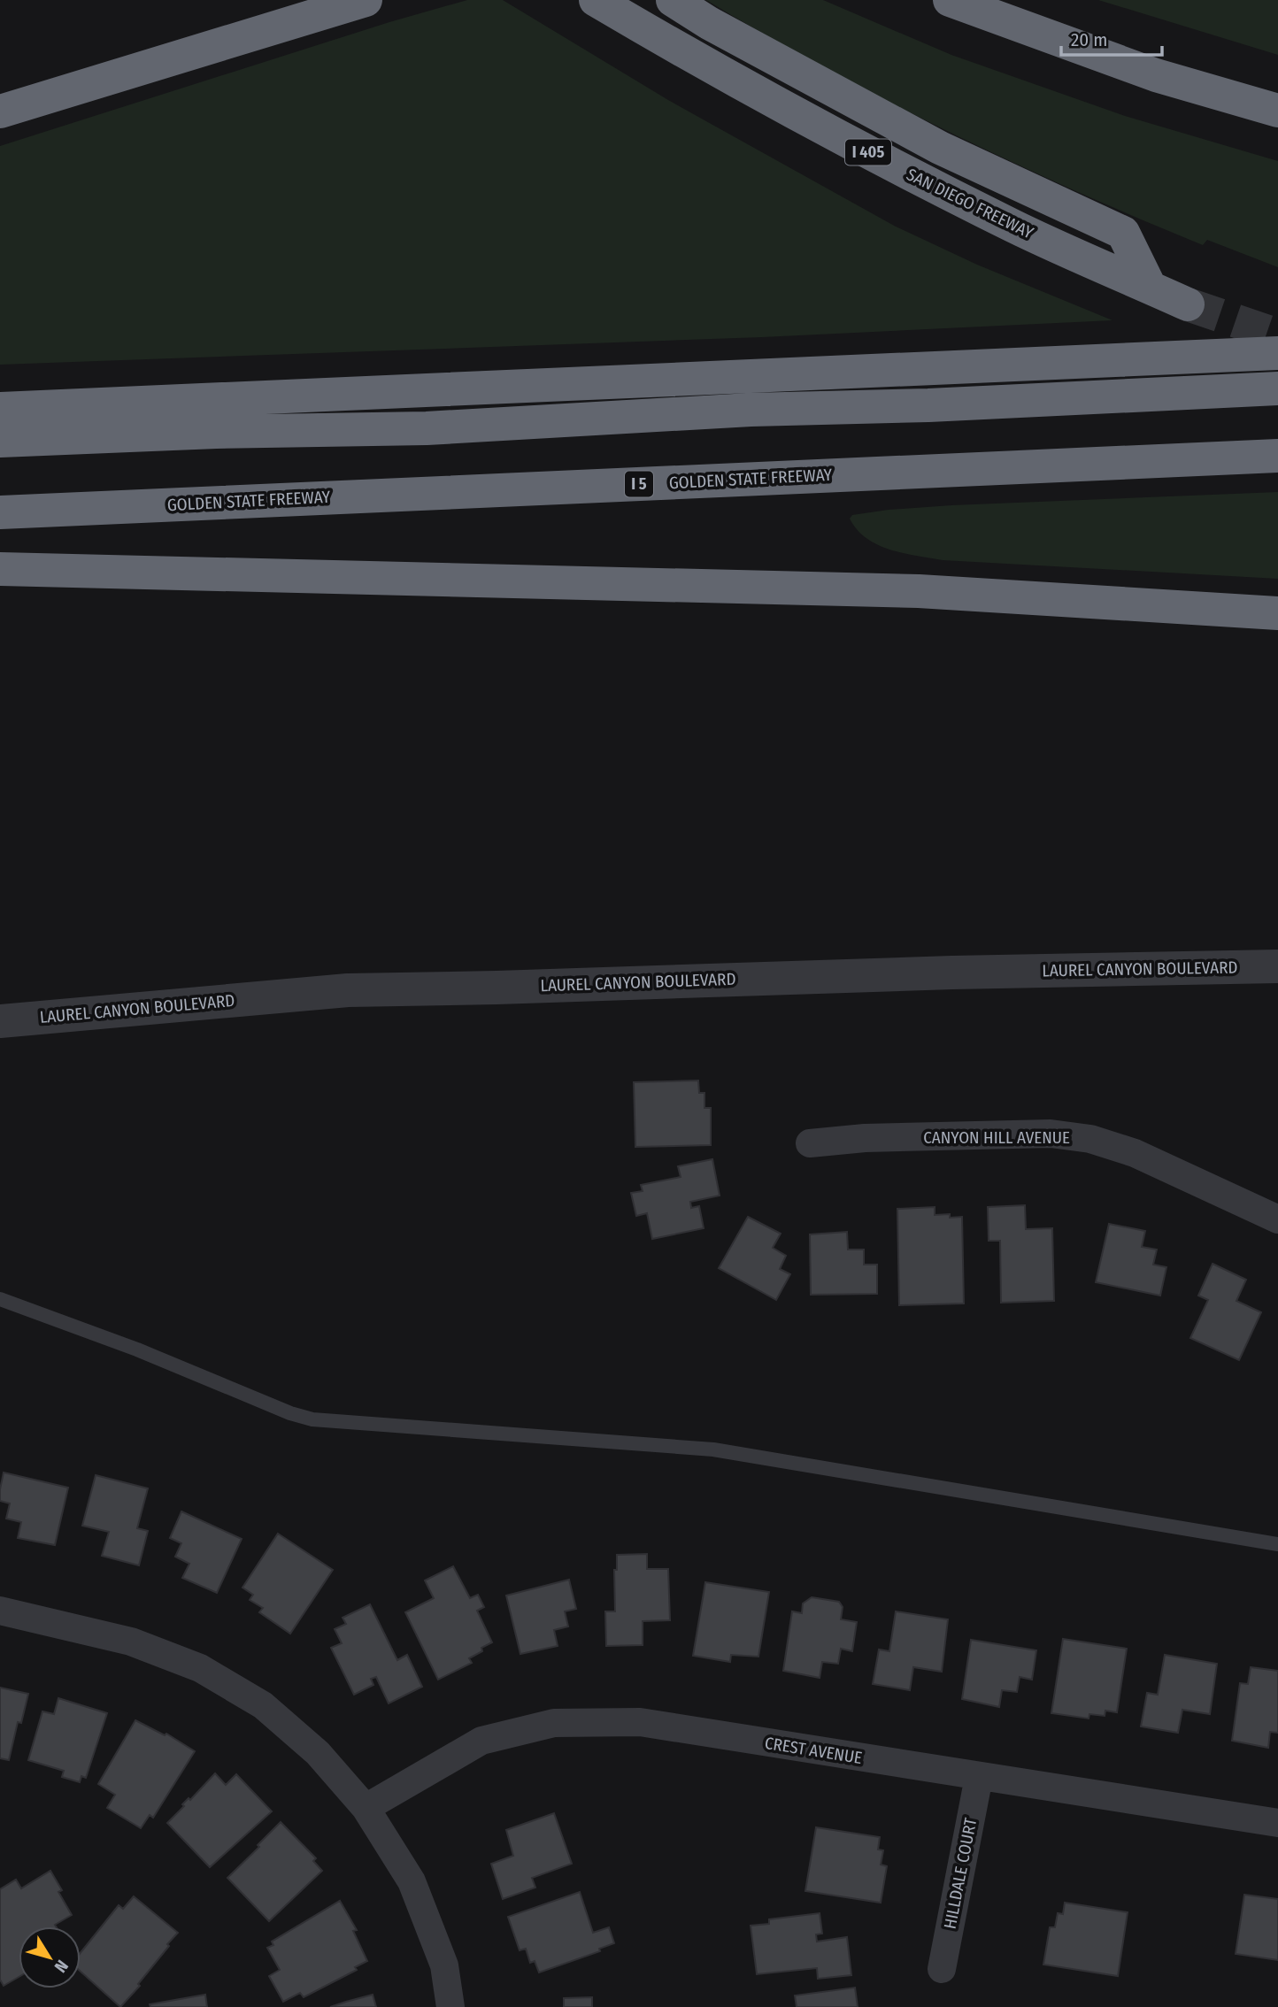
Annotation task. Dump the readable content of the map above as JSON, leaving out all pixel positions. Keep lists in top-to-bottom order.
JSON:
{
  "streets": {
    "highway": [
      "I 405",
      "SAN DIEGO FREEWAY",
      "GOLDEN STATE FREEWAY",
      "I 5"
    ],
    "street": [
      "LAUREL CANYON BOULEVARD",
      "CANYON HILL AVENUE",
      "CREST AVENUE",
      "HILLDALE COURT"
    ]
  },
  "crossings": [
    ["CREST AVENUE", "HILLDALE COURT"]
  ],
  "scale_bar": "20 m",
  "north": "bottom right"
}
